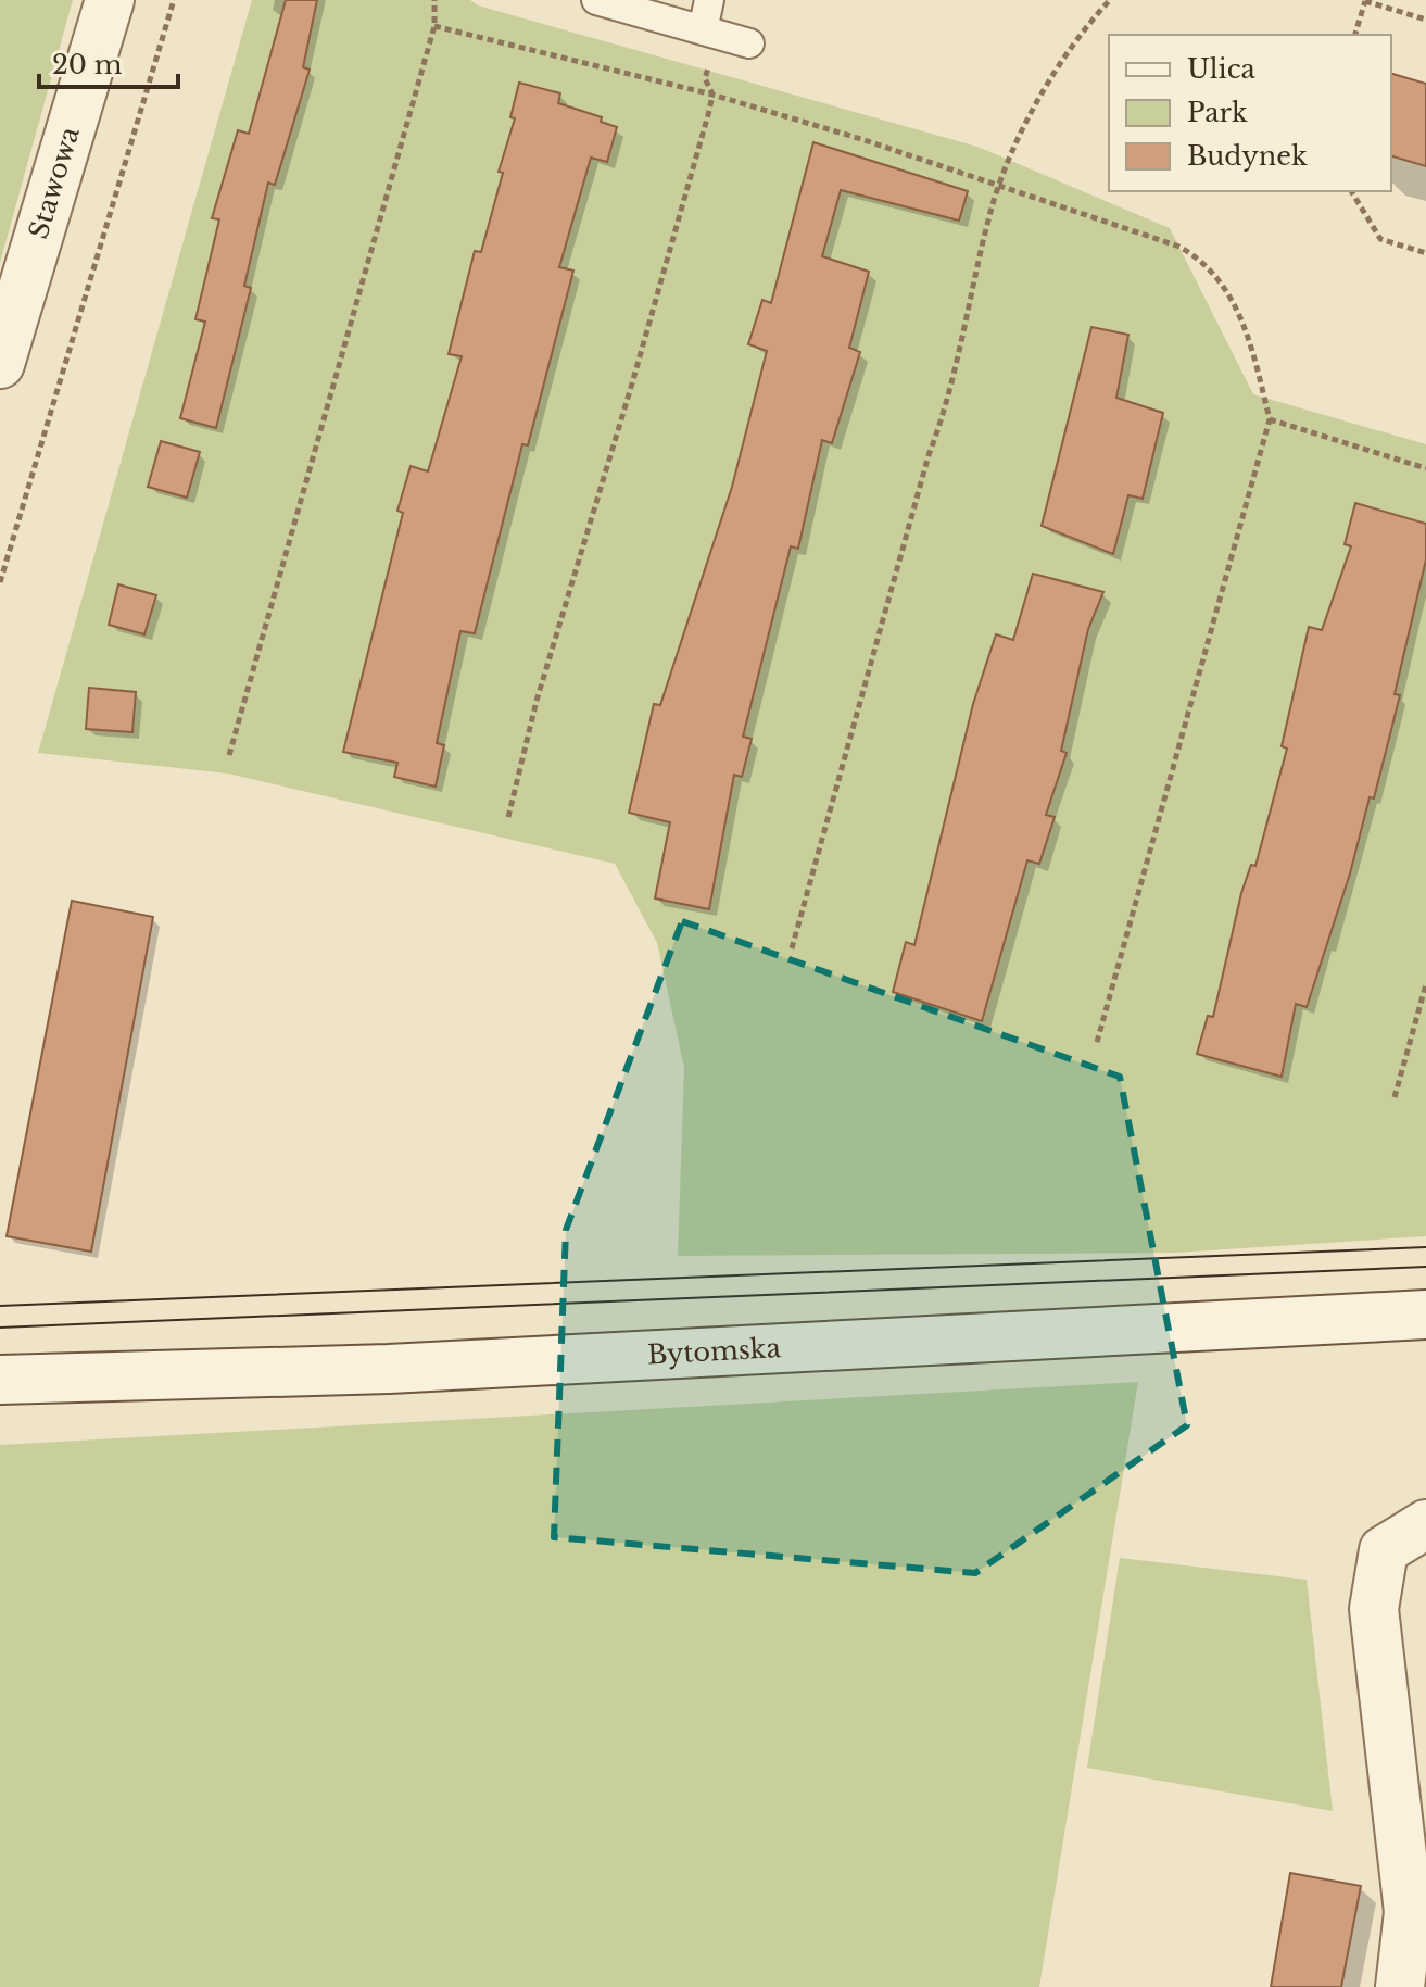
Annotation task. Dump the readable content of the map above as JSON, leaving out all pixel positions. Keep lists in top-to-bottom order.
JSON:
{
  "streets": {
    "main road": ["Stawowa", "Bytomska"]
  },
  "legend": ["Ulica", "Park", "Budynek"],
  "scale_bar": "20 m"
}
